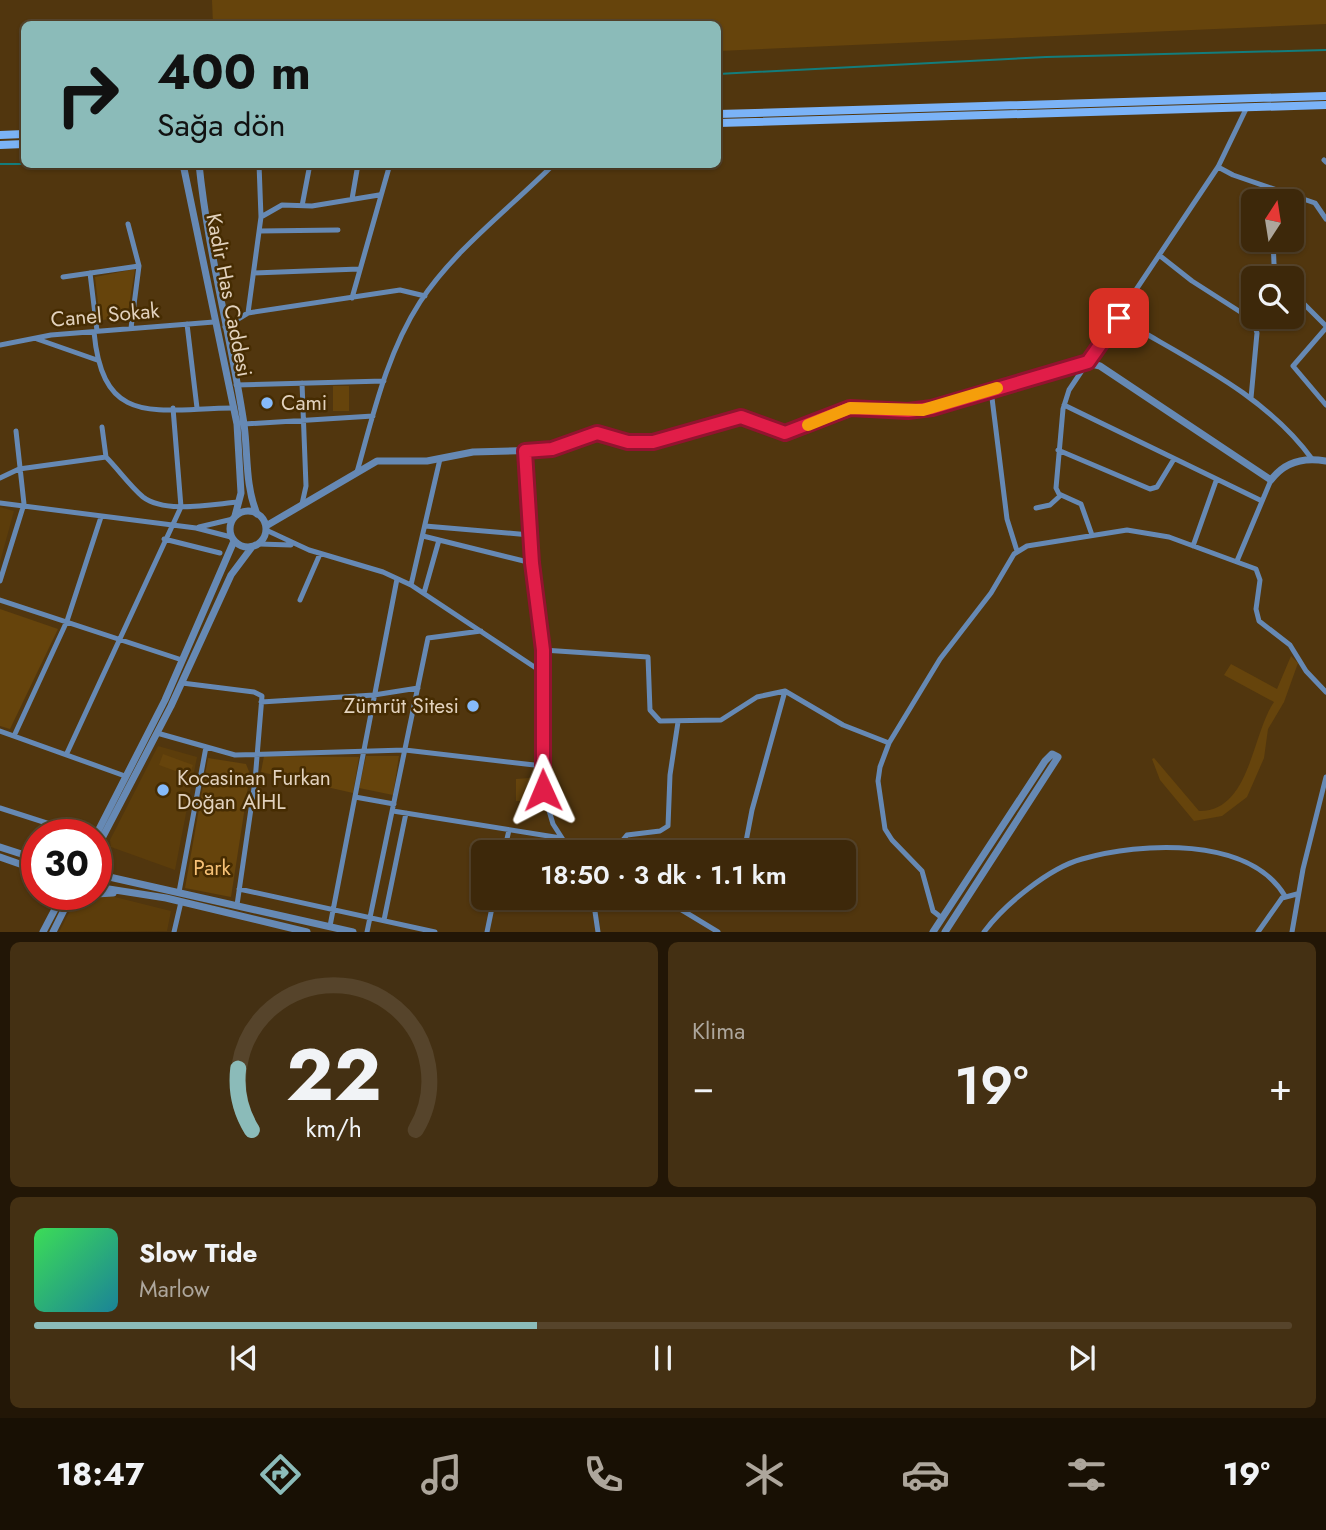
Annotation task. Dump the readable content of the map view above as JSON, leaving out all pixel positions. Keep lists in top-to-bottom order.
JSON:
{
  "streets": {
    "street": ["Kadir Has Caddesi", "Canel Sokak"]
  },
  "crossings": [
    ["Kadir Has Caddesi", "Canel Sokak"]
  ],
  "parks": ["Park"],
  "places": ["Cami", "Zümrüt Sitesi", "Kocasinan Furkan Doğan AİHL"],
  "north": "top",
  "page": {
    "turn": ["400 m", "Sağa dön"],
    "limit": "30",
    "trip": "18:50 · 3 dk · 1.1 km",
    "tile": "Klima",
    "heat": ["−", "19°", "+"],
    "song": ["Slow Tide", "Marlow"],
    "tabs": ["18:47", "19°"],
    "gauge": ["22", "km/h"]
  }
}
